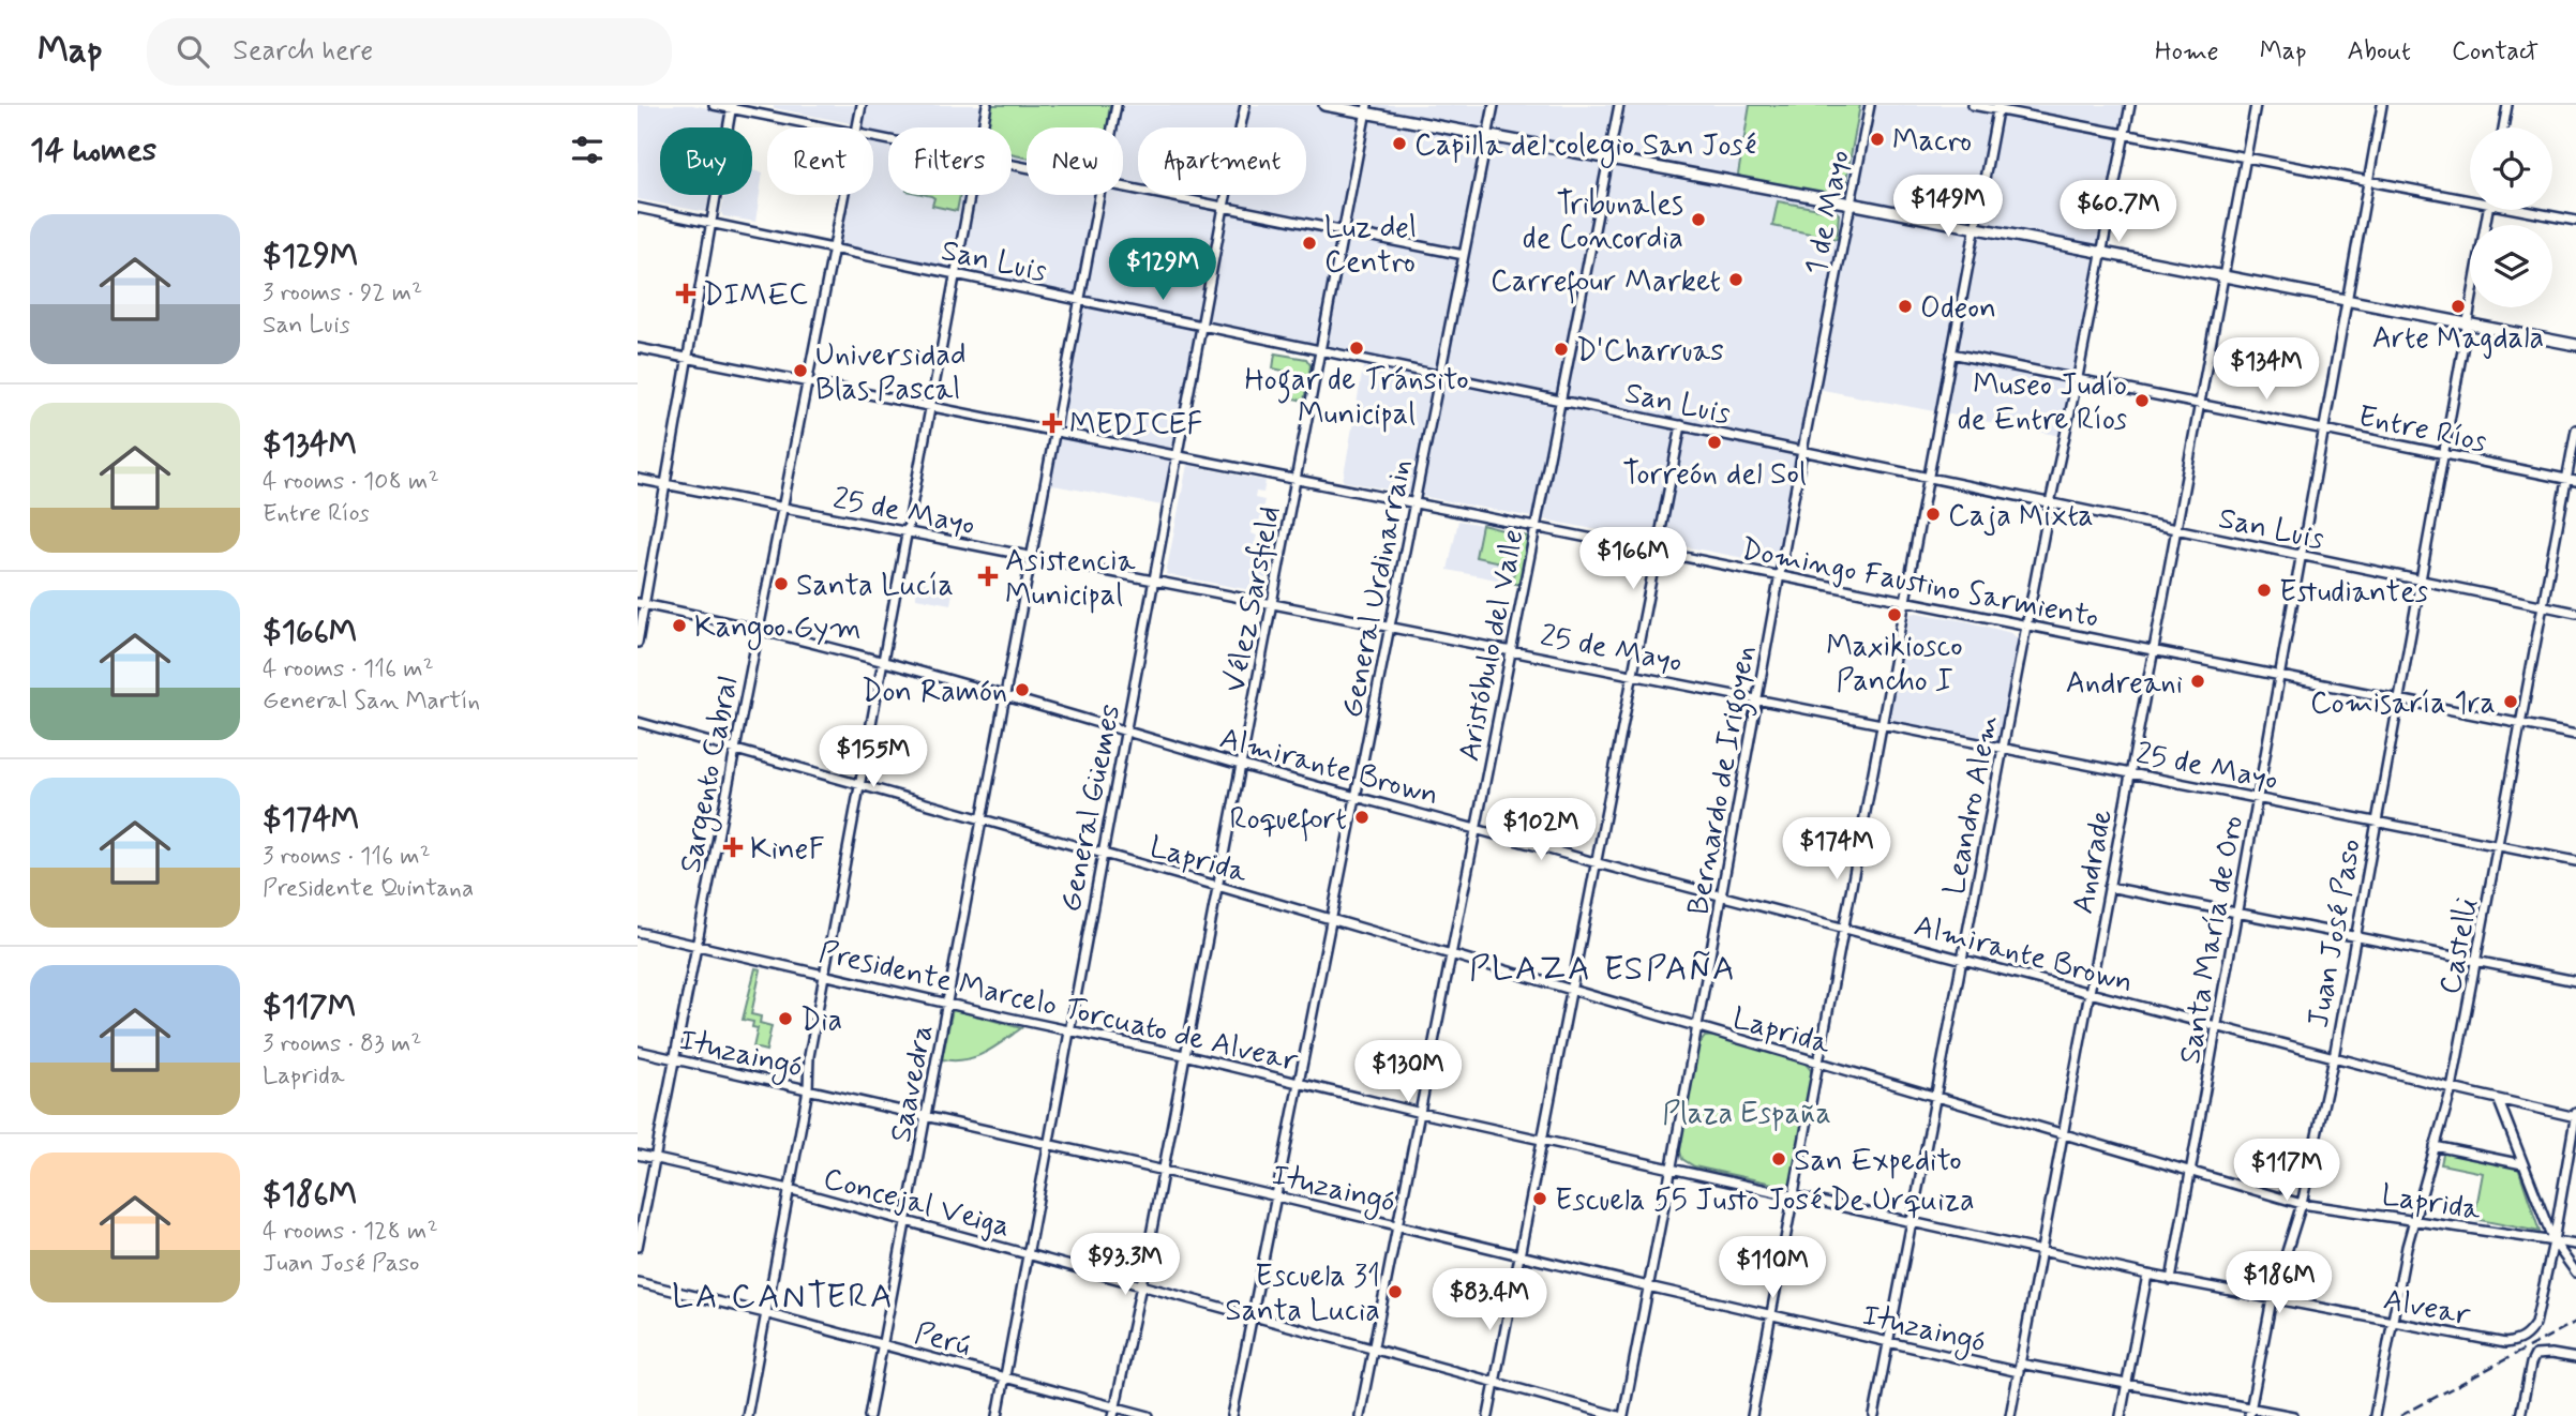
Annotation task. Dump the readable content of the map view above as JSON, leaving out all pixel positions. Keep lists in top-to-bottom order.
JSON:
{
  "streets": {
    "street": [
      "1 de Mayo",
      "San Luis",
      "Entre Ríos",
      "25 de Mayo",
      "Domingo Faustino Sarmiento",
      "General Urdinarrain",
      "Vélez Sarsfield",
      "Aristóbulo del Valle",
      "Almirante Brown",
      "Sargento Cabral",
      "Bernardo de Irigoyen",
      "Leandro Alem",
      "General Güemes",
      "Laprida",
      "Andrade",
      "Juan José Paso",
      "Santa María de Oro",
      "Castelli",
      "Presidente Marcelo Torcuato de Alvear",
      "Ituzaingó",
      "Saavedra",
      "Concejal Veiga",
      "Alvear",
      "Perú"
    ]
  },
  "crossings": [
    ["1 de Mayo", "Bernardo de Irigoyen"],
    ["San Luis", "General Urdinarrain"],
    ["San Luis", "Vélez Sarsfield"],
    ["San Luis", "Aristóbulo del Valle"],
    ["San Luis", "Sargento Cabral"],
    ["San Luis", "Bernardo de Irigoyen"],
    ["San Luis", "Leandro Alem"],
    ["San Luis", "General Güemes"],
    ["San Luis", "Andrade"],
    ["San Luis", "Juan José Paso"],
    ["San Luis", "Santa María de Oro"],
    ["San Luis", "Castelli"],
    ["San Luis", "Saavedra"],
    ["Entre Ríos", "Leandro Alem"],
    ["Entre Ríos", "Andrade"],
    ["Entre Ríos", "Juan José Paso"],
    ["Entre Ríos", "Santa María de Oro"],
    ["Entre Ríos", "Castelli"],
    ["25 de Mayo", "General Urdinarrain"],
    ["25 de Mayo", "Vélez Sarsfield"],
    ["25 de Mayo", "Aristóbulo del Valle"],
    ["25 de Mayo", "Sargento Cabral"],
    ["25 de Mayo", "Bernardo de Irigoyen"],
    ["25 de Mayo", "Leandro Alem"],
    ["25 de Mayo", "General Güemes"],
    ["25 de Mayo", "Andrade"],
    ["25 de Mayo", "Juan José Paso"],
    ["25 de Mayo", "Santa María de Oro"],
    ["25 de Mayo", "Castelli"],
    ["25 de Mayo", "Saavedra"],
    ["Domingo Faustino Sarmiento", "General Urdinarrain"],
    ["Domingo Faustino Sarmiento", "Vélez Sarsfield"],
    ["Domingo Faustino Sarmiento", "Aristóbulo del Valle"],
    ["Domingo Faustino Sarmiento", "Sargento Cabral"],
    ["Domingo Faustino Sarmiento", "Bernardo de Irigoyen"],
    ["Domingo Faustino Sarmiento", "Leandro Alem"],
    ["Domingo Faustino Sarmiento", "General Güemes"],
    ["Domingo Faustino Sarmiento", "Andrade"],
    ["Domingo Faustino Sarmiento", "Juan José Paso"],
    ["Domingo Faustino Sarmiento", "Santa María de Oro"],
    ["Domingo Faustino Sarmiento", "Castelli"],
    ["Domingo Faustino Sarmiento", "Saavedra"],
    ["General Urdinarrain", "Almirante Brown"],
    ["General Urdinarrain", "Laprida"],
    ["General Urdinarrain", "Presidente Marcelo Torcuato de Alvear"],
    ["General Urdinarrain", "Ituzaingó"],
    ["General Urdinarrain", "Concejal Veiga"],
    ["Vélez Sarsfield", "Almirante Brown"],
    ["Vélez Sarsfield", "Laprida"],
    ["Vélez Sarsfield", "Presidente Marcelo Torcuato de Alvear"],
    ["Vélez Sarsfield", "Ituzaingó"],
    ["Vélez Sarsfield", "Concejal Veiga"],
    ["Vélez Sarsfield", "Perú"],
    ["Aristóbulo del Valle", "Almirante Brown"],
    ["Aristóbulo del Valle", "Laprida"],
    ["Aristóbulo del Valle", "Presidente Marcelo Torcuato de Alvear"],
    ["Aristóbulo del Valle", "Ituzaingó"],
    ["Aristóbulo del Valle", "Concejal Veiga"],
    ["Almirante Brown", "Sargento Cabral"],
    ["Almirante Brown", "Bernardo de Irigoyen"],
    ["Almirante Brown", "Leandro Alem"],
    ["Almirante Brown", "General Güemes"],
    ["Almirante Brown", "Andrade"],
    ["Almirante Brown", "Juan José Paso"],
    ["Almirante Brown", "Santa María de Oro"],
    ["Almirante Brown", "Castelli"],
    ["Almirante Brown", "Saavedra"],
    ["Sargento Cabral", "Laprida"],
    ["Sargento Cabral", "Presidente Marcelo Torcuato de Alvear"],
    ["Sargento Cabral", "Ituzaingó"],
    ["Sargento Cabral", "Concejal Veiga"],
    ["Bernardo de Irigoyen", "Laprida"],
    ["Bernardo de Irigoyen", "Presidente Marcelo Torcuato de Alvear"],
    ["Bernardo de Irigoyen", "Ituzaingó"],
    ["Bernardo de Irigoyen", "Concejal Veiga"],
    ["Leandro Alem", "Laprida"],
    ["Leandro Alem", "Presidente Marcelo Torcuato de Alvear"],
    ["Leandro Alem", "Ituzaingó"],
    ["General Güemes", "Laprida"],
    ["General Güemes", "Presidente Marcelo Torcuato de Alvear"],
    ["General Güemes", "Ituzaingó"],
    ["General Güemes", "Concejal Veiga"],
    ["General Güemes", "Perú"],
    ["Laprida", "Andrade"],
    ["Laprida", "Juan José Paso"],
    ["Laprida", "Santa María de Oro"],
    ["Laprida", "Castelli"],
    ["Laprida", "Saavedra"],
    ["Laprida", "Alvear"],
    ["Andrade", "Presidente Marcelo Torcuato de Alvear"],
    ["Andrade", "Ituzaingó"],
    ["Juan José Paso", "Ituzaingó"],
    ["Juan José Paso", "Alvear"],
    ["Santa María de Oro", "Presidente Marcelo Torcuato de Alvear"],
    ["Santa María de Oro", "Alvear"],
    ["Castelli", "Alvear"],
    ["Presidente Marcelo Torcuato de Alvear", "Saavedra"],
    ["Presidente Marcelo Torcuato de Alvear", "Alvear"],
    ["Ituzaingó", "Saavedra"],
    ["Saavedra", "Concejal Veiga"],
    ["Saavedra", "Perú"]
  ],
  "districts": ["PLAZA ESPAÑA", "LA CANTERA"],
  "parks": ["Plaza España"],
  "places": {
    "other": [
      "Macro",
      "Capilla del colegio San José",
      "Tribunales de Concordia",
      "Luz del Centro",
      "Carrefour Market",
      "Odeon",
      "Arte Magdala",
      "Hogar de Tránsito Municipal",
      "D'Charruas",
      "Universidad Blas Pascal",
      "Museo Judío de Entre Ríos",
      "Torreón del Sol",
      "Caja Mixta",
      "Santa Lucía",
      "Estudiantes",
      "Maxikiosco Pancho I",
      "Kangoo Gym",
      "Andreani",
      "Don Ramón",
      "Comisaría 1ra",
      "Roquefort",
      "Dia",
      "San Expedito",
      "Escuela 55 Justo José De Urquiza",
      "Escuela 31 Santa Lucia"
    ],
    "health": [
      "DIMEC",
      "MEDICEF",
      "Asistencia Municipal",
      "KineF"
    ]
  },
  "page": {
    "header": "Map",
    "search": "Search here",
    "nav": [
      "Home",
      "Map",
      "About",
      "Contact"
    ],
    "heading": "14 homes",
    "chip": [
      "Buy",
      "Rent",
      "Filters",
      "New",
      "Apartment"
    ],
    "price": [
      "$149M",
      "$60.7M",
      "$129M",
      "$134M",
      "$166M",
      "$155M",
      "$102M",
      "$174M",
      "$130M",
      "$117M",
      "$93.3M",
      "$110M",
      "$186M",
      "$83.4M"
    ],
    "list": [
      {
        "name": "$129M",
        "note": "3 rooms · 92 m² · San Luis"
      },
      {
        "name": "$134M",
        "note": "4 rooms · 108 m² · Entre Ríos"
      },
      {
        "name": "$166M",
        "note": "4 rooms · 116 m² · General San Martín"
      },
      {
        "name": "$174M",
        "note": "3 rooms · 116 m² · Presidente Quintana"
      },
      {
        "name": "$117M",
        "note": "3 rooms · 83 m² · Laprida"
      },
      {
        "name": "$186M",
        "note": "4 rooms · 128 m² · Juan José Paso"
      }
    ]
  }
}
